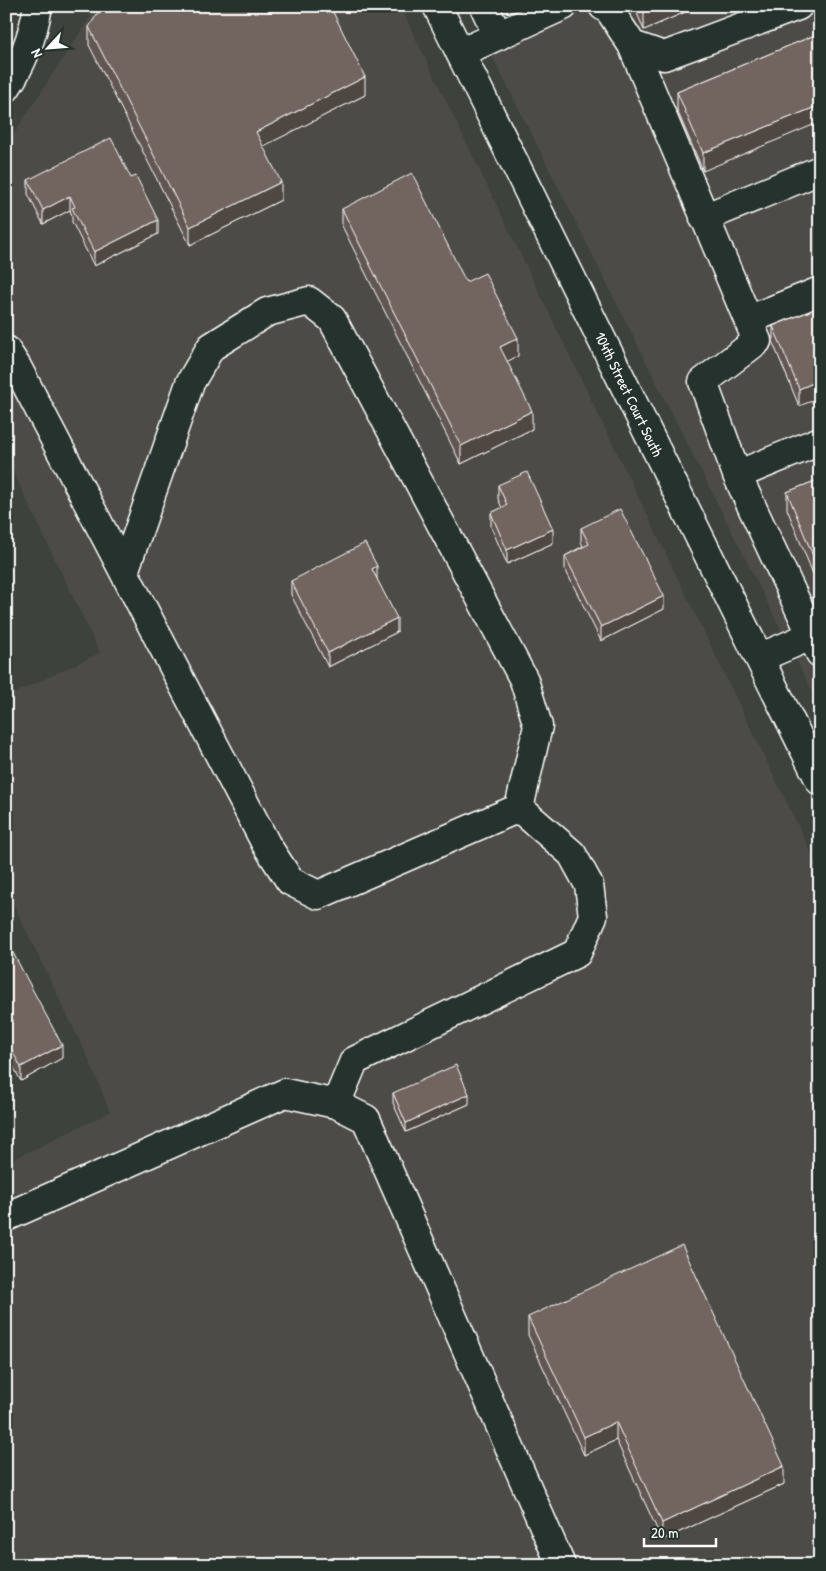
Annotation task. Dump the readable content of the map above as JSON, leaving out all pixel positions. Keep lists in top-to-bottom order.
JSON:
{
  "streets": {
    "street": ["104th Street Court South"]
  },
  "scale_bar": "20 m",
  "north": "bottom left"
}
